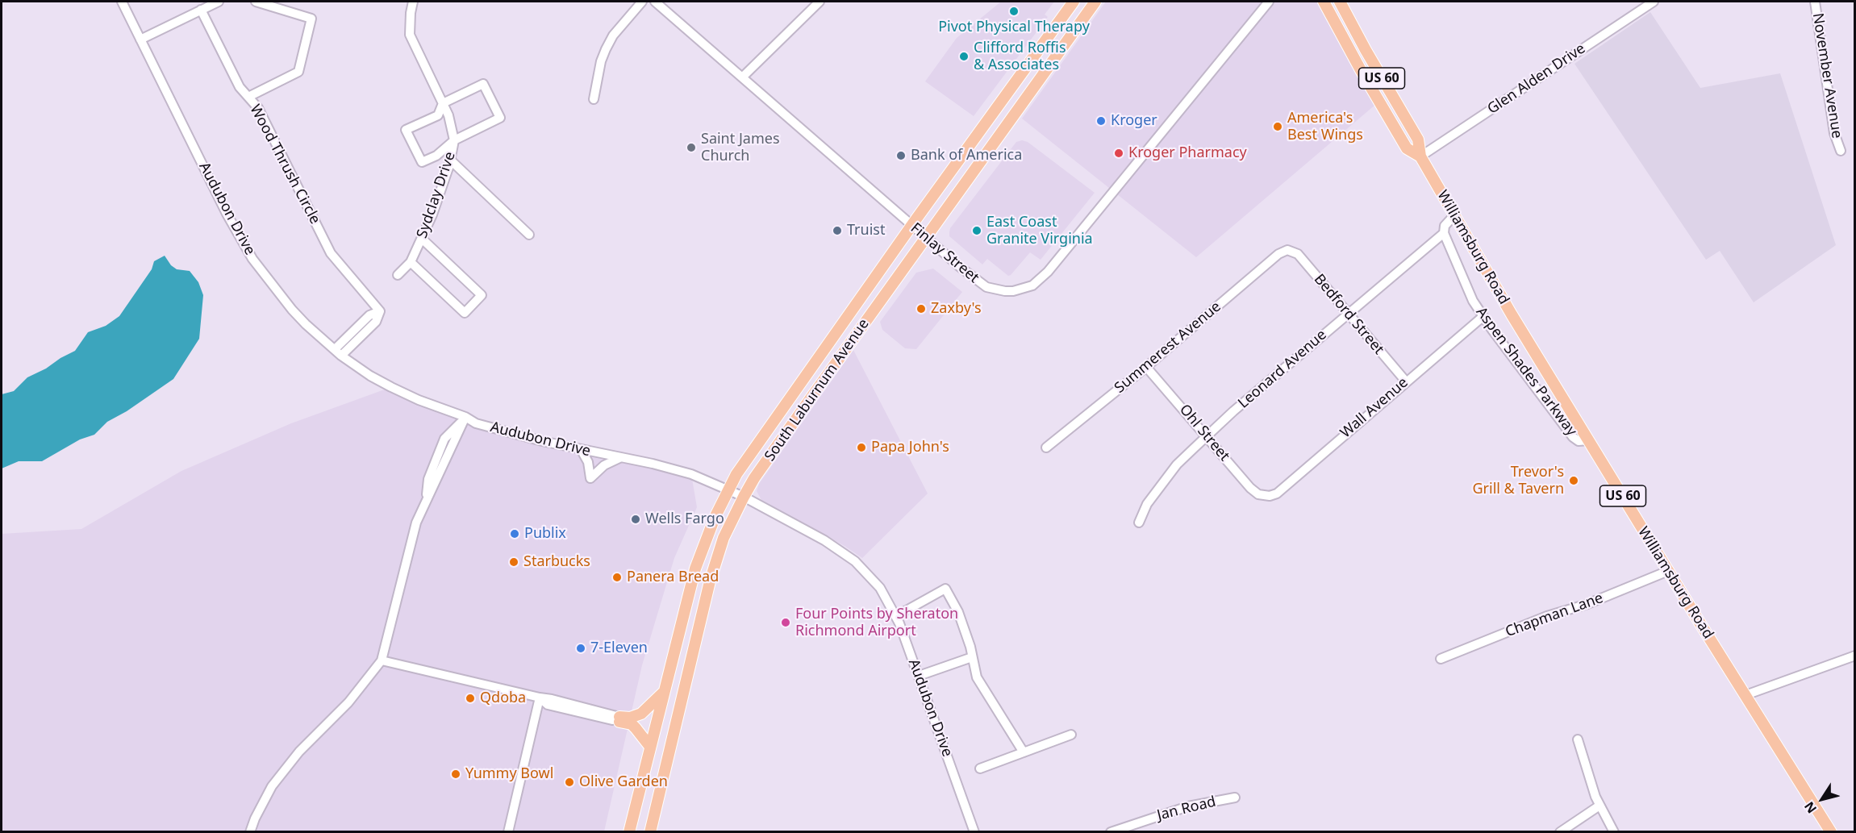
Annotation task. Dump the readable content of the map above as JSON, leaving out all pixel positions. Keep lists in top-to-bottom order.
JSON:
{
  "streets": {
    "main road": ["US 60", "Williamsburg Road", "South Laburnum Avenue"],
    "street": [
      "November Avenue",
      "Glen Alden Drive",
      "Wood Thrush Circle",
      "Sydclay Drive",
      "Audubon Drive",
      "Finlay Street",
      "Bedford Street",
      "Summerest Avenue",
      "Leonard Avenue",
      "Aspen Shades Parkway",
      "Wall Avenue",
      "Ohl Street",
      "Chapman Lane",
      "Jan Road"
    ]
  },
  "crossings": [
    ["Glen Alden Drive", "Williamsburg Road"],
    ["Audubon Drive", "South Laburnum Avenue"],
    ["Williamsburg Road", "Aspen Shades Parkway"],
    ["Williamsburg Road", "Chapman Lane"],
    ["Finlay Street", "South Laburnum Avenue"],
    ["Bedford Street", "Summerest Avenue"],
    ["Bedford Street", "Leonard Avenue"],
    ["Bedford Street", "Wall Avenue"],
    ["Summerest Avenue", "Ohl Street"],
    ["Leonard Avenue", "Aspen Shades Parkway"],
    ["Leonard Avenue", "Ohl Street"],
    ["Aspen Shades Parkway", "Wall Avenue"],
    ["Wall Avenue", "Ohl Street"]
  ],
  "places": [
    "Pivot Physical Therapy",
    "Clifford Roffis & Associates",
    "Kroger",
    "America's Best Wings",
    "Saint James Church",
    "Kroger Pharmacy",
    "Bank of America",
    "Truist",
    "East Coast Granite Virginia",
    "Zaxby's",
    "Papa John's",
    "Trevor's Grill & Tavern",
    "Wells Fargo",
    "Publix",
    "Starbucks",
    "Panera Bread",
    "Four Points by Sheraton Richmond Airport",
    "7-Eleven",
    "Qdoba",
    "Yummy Bowl",
    "Olive Garden"
  ],
  "north": "bottom left"
}
